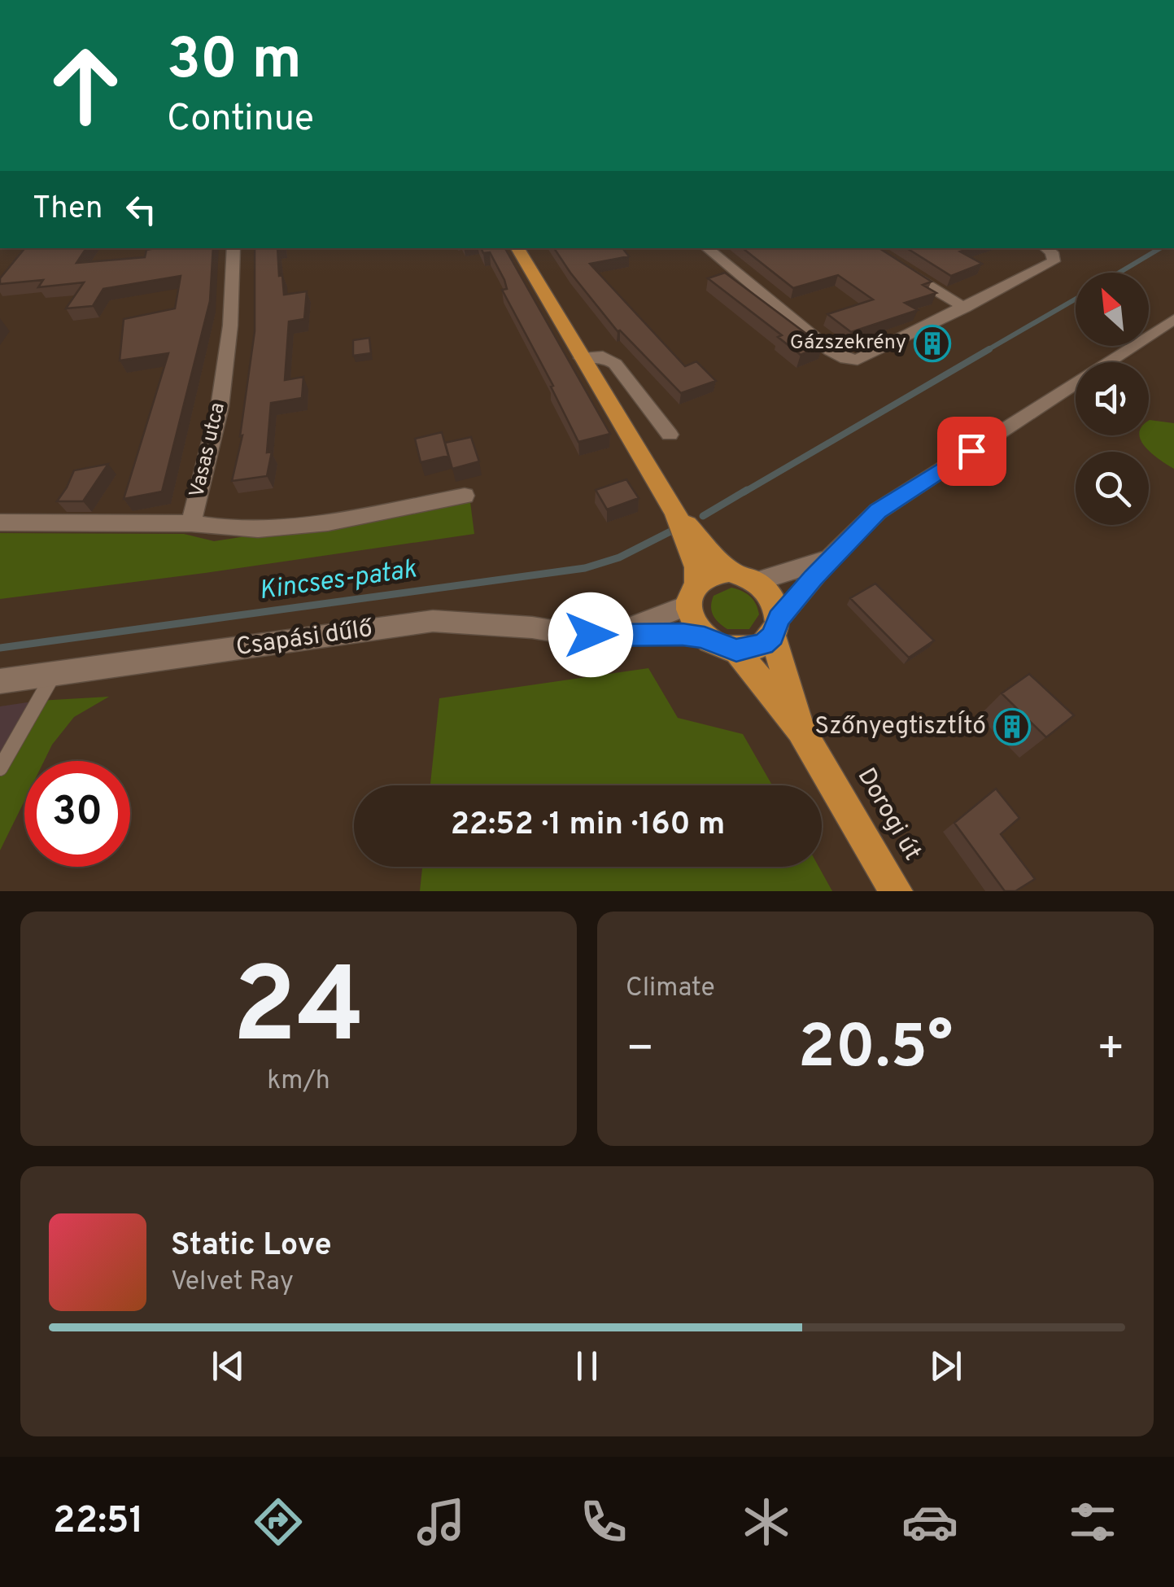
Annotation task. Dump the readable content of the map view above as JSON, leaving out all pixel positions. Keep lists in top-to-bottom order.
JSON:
{
  "streets": {
    "main road": ["Dorogi út"],
    "street": ["Vasas utca", "Csapási dűlő"]
  },
  "crossings": [
    ["Csapási dűlő", "Dorogi út"]
  ],
  "water": ["Kincses-patak"],
  "places": {
    "building": ["Gázszekrény", "SzőnyegtisztÍtó"]
  },
  "north": "top left",
  "page": {
    "turn": ["30 m", "Continue"],
    "then": "Then",
    "limit": "30",
    "trip": "22:52 · 1 min · 160 m",
    "tile": [
      ["24", "km/h"],
      "Climate"
    ],
    "heat": ["−", "20.5°", "+"],
    "song": ["Static Love", "Velvet Ray"],
    "tabs": "22:51"
  }
}
